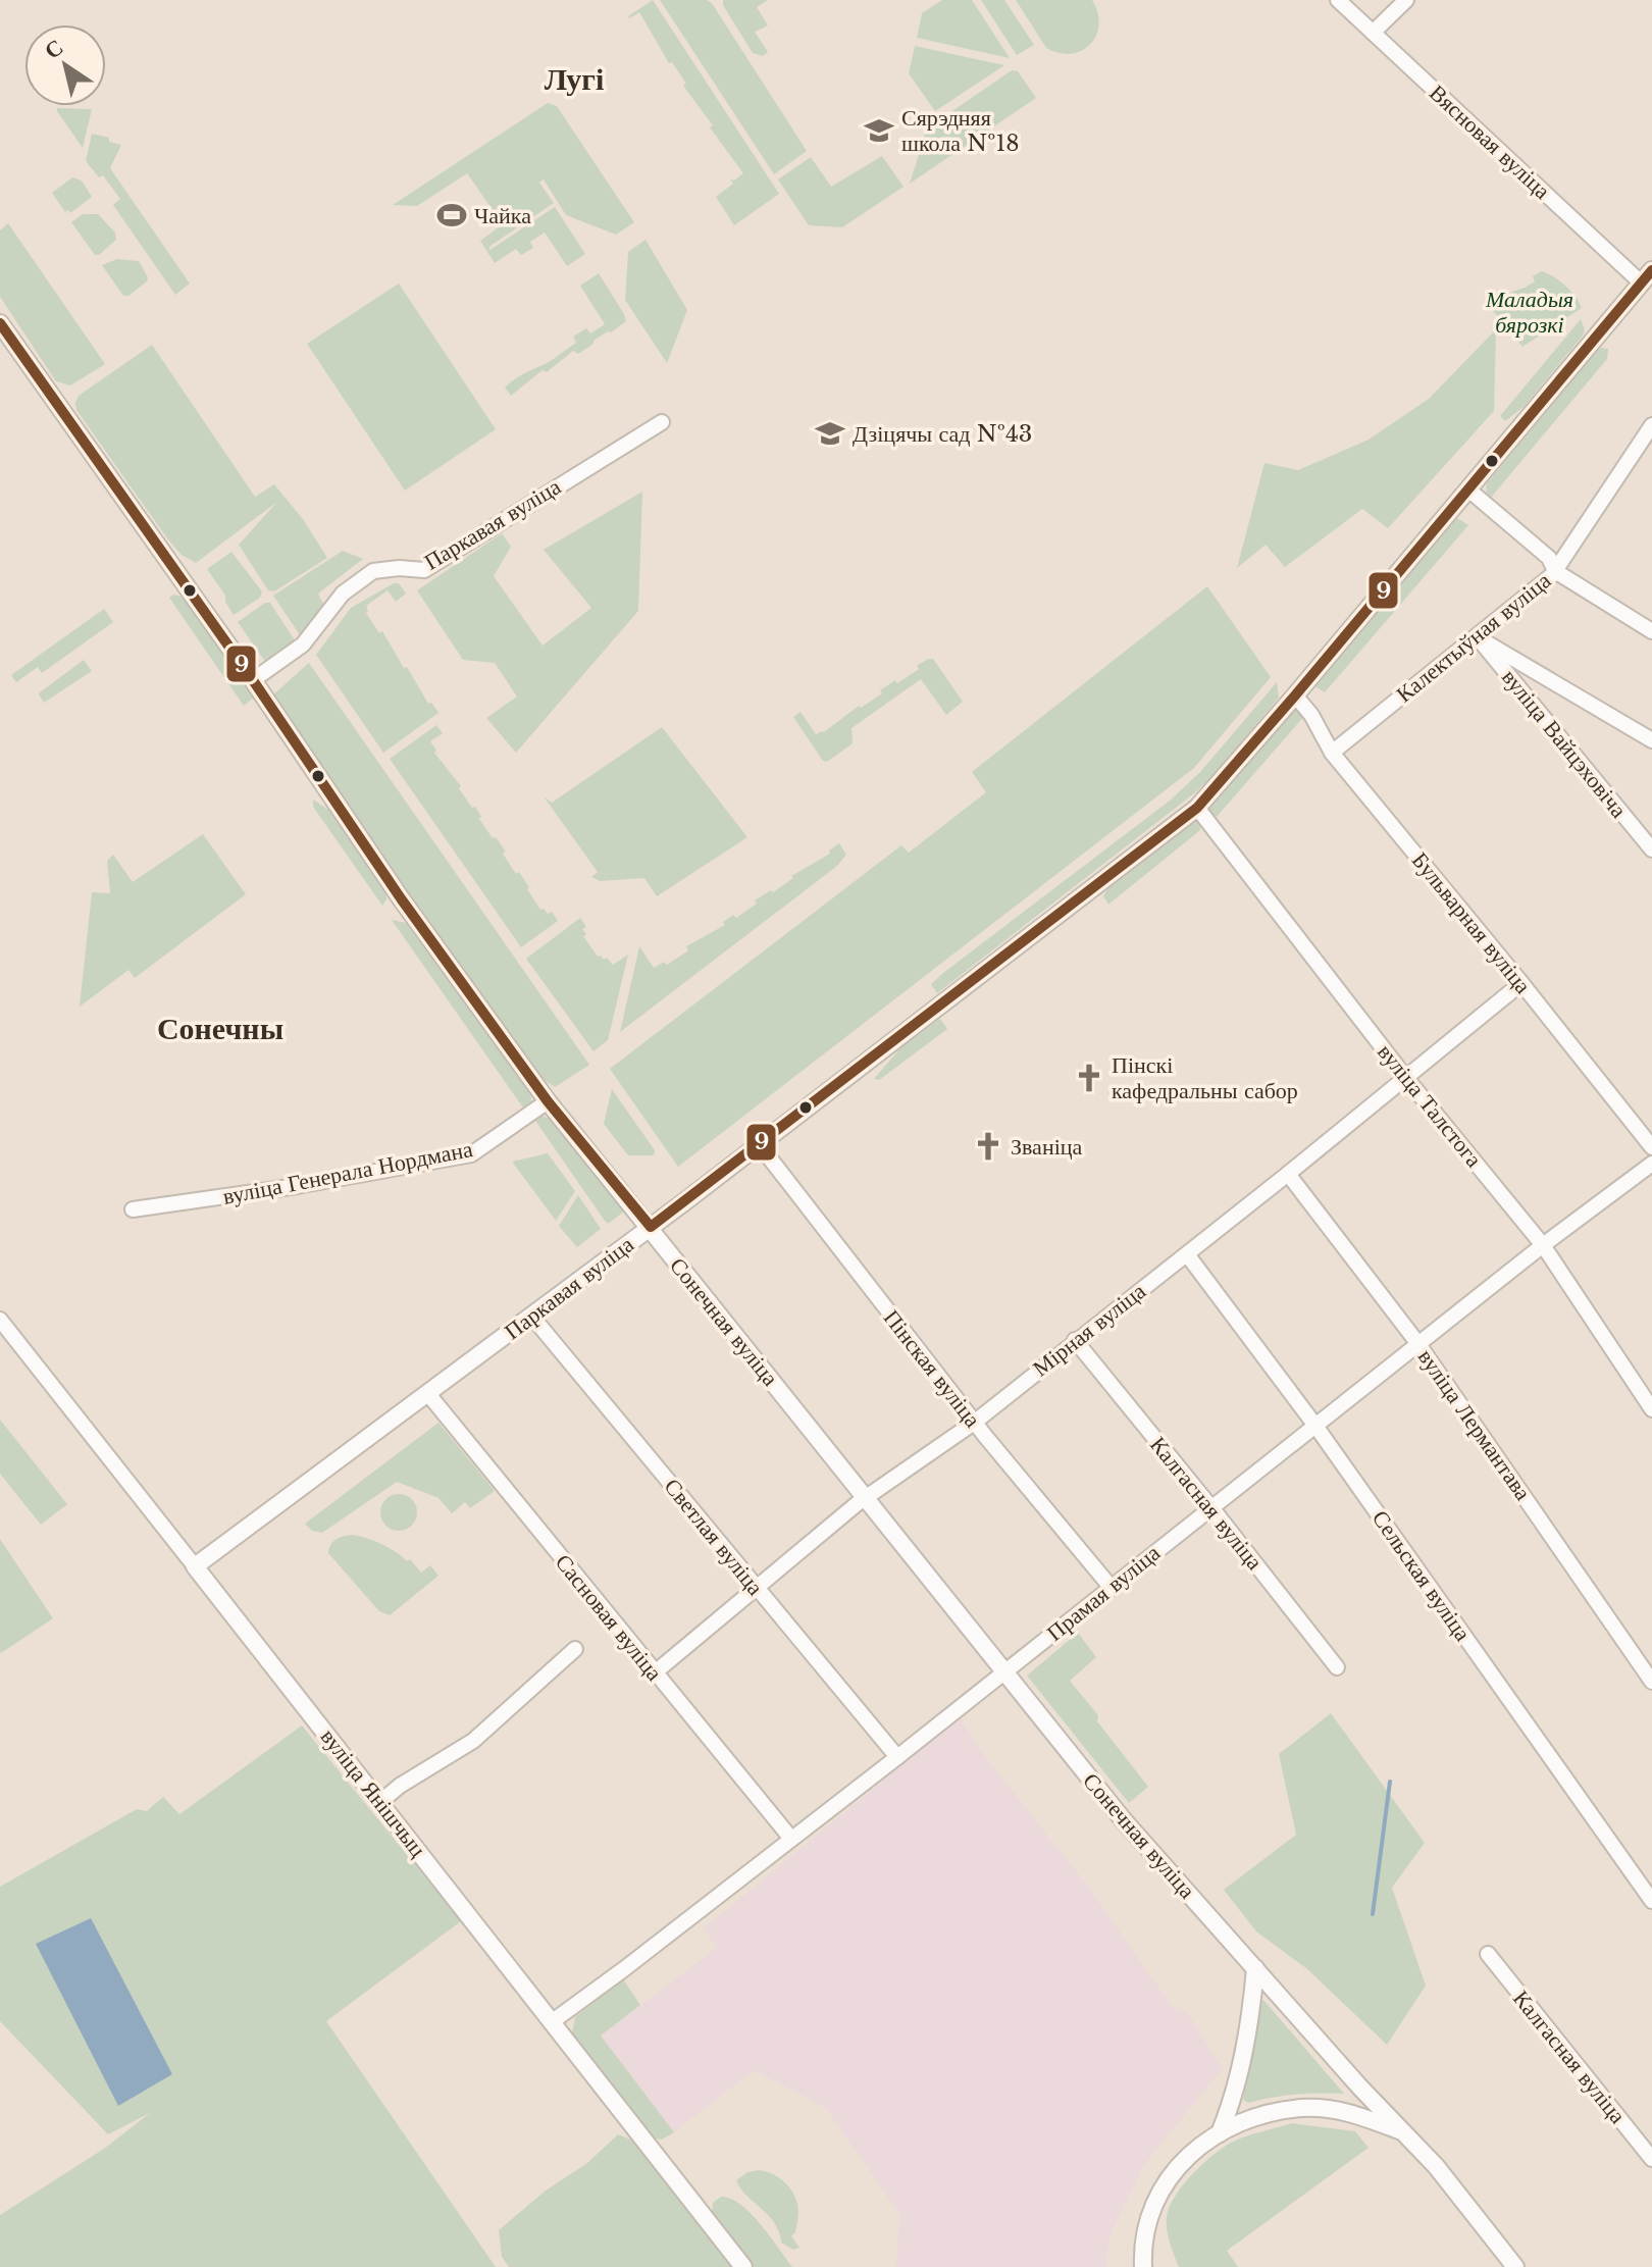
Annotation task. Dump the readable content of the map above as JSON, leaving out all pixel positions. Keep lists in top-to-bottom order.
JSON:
{
  "streets": {
    "street": [
      "Вясновая вуліца",
      "Паркавая вуліца",
      "Калектыўная вуліца",
      "вуліца Вайцэховіча",
      "Бульварная вуліца",
      "вуліца Талстога",
      "вуліца Генерала Нордмана",
      "Сонечная вуліца",
      "Мірная вуліца",
      "Пінская вуліца",
      "вуліца Лермантава",
      "Калгасная вуліца",
      "Светлая вуліца",
      "Сельская вуліца",
      "Прамая вуліца",
      "Сасновая вуліца",
      "вуліца Янішчыц"
    ]
  },
  "crossings": [
    ["Вясновая вуліца", "Паркавая вуліца"],
    ["Паркавая вуліца", "Бульварная вуліца"],
    ["Паркавая вуліца", "вуліца Талстога"],
    ["Паркавая вуліца", "Сонечная вуліца"],
    ["Паркавая вуліца", "Пінская вуліца"],
    ["Паркавая вуліца", "Светлая вуліца"],
    ["Паркавая вуліца", "Сасновая вуліца"],
    ["Паркавая вуліца", "вуліца Янішчыц"],
    ["Калектыўная вуліца", "вуліца Вайцэховіча"],
    ["Калектыўная вуліца", "Бульварная вуліца"],
    ["Бульварная вуліца", "Мірная вуліца"],
    ["вуліца Талстога", "Мірная вуліца"],
    ["вуліца Талстога", "Прамая вуліца"],
    ["вуліца Генерала Нордмана", "Сонечная вуліца"],
    ["Сонечная вуліца", "Мірная вуліца"],
    ["Сонечная вуліца", "Прамая вуліца"],
    ["Мірная вуліца", "Пінская вуліца"],
    ["Мірная вуліца", "вуліца Лермантава"],
    ["Мірная вуліца", "Калгасная вуліца"],
    ["Мірная вуліца", "Светлая вуліца"],
    ["Мірная вуліца", "Сельская вуліца"],
    ["Мірная вуліца", "Сасновая вуліца"],
    ["Пінская вуліца", "Прамая вуліца"],
    ["вуліца Лермантава", "Прамая вуліца"],
    ["Калгасная вуліца", "Прамая вуліца"],
    ["Светлая вуліца", "Прамая вуліца"],
    ["Сельская вуліца", "Прамая вуліца"],
    ["Прамая вуліца", "Сасновая вуліца"],
    ["Прамая вуліца", "вуліца Янішчыц"]
  ],
  "districts": ["Лугі", "Сонечны"],
  "parks": ["Маладыя бярозкі"],
  "places": {
    "school or university": ["Сярэдняя школа №18", "Дзіцячы сад №43"],
    "sports": ["Чайка"],
    "church": ["Пінскі кафедральны сабор", "Званіца"]
  },
  "lines": ["transit line 9"],
  "north": "top left"
}
